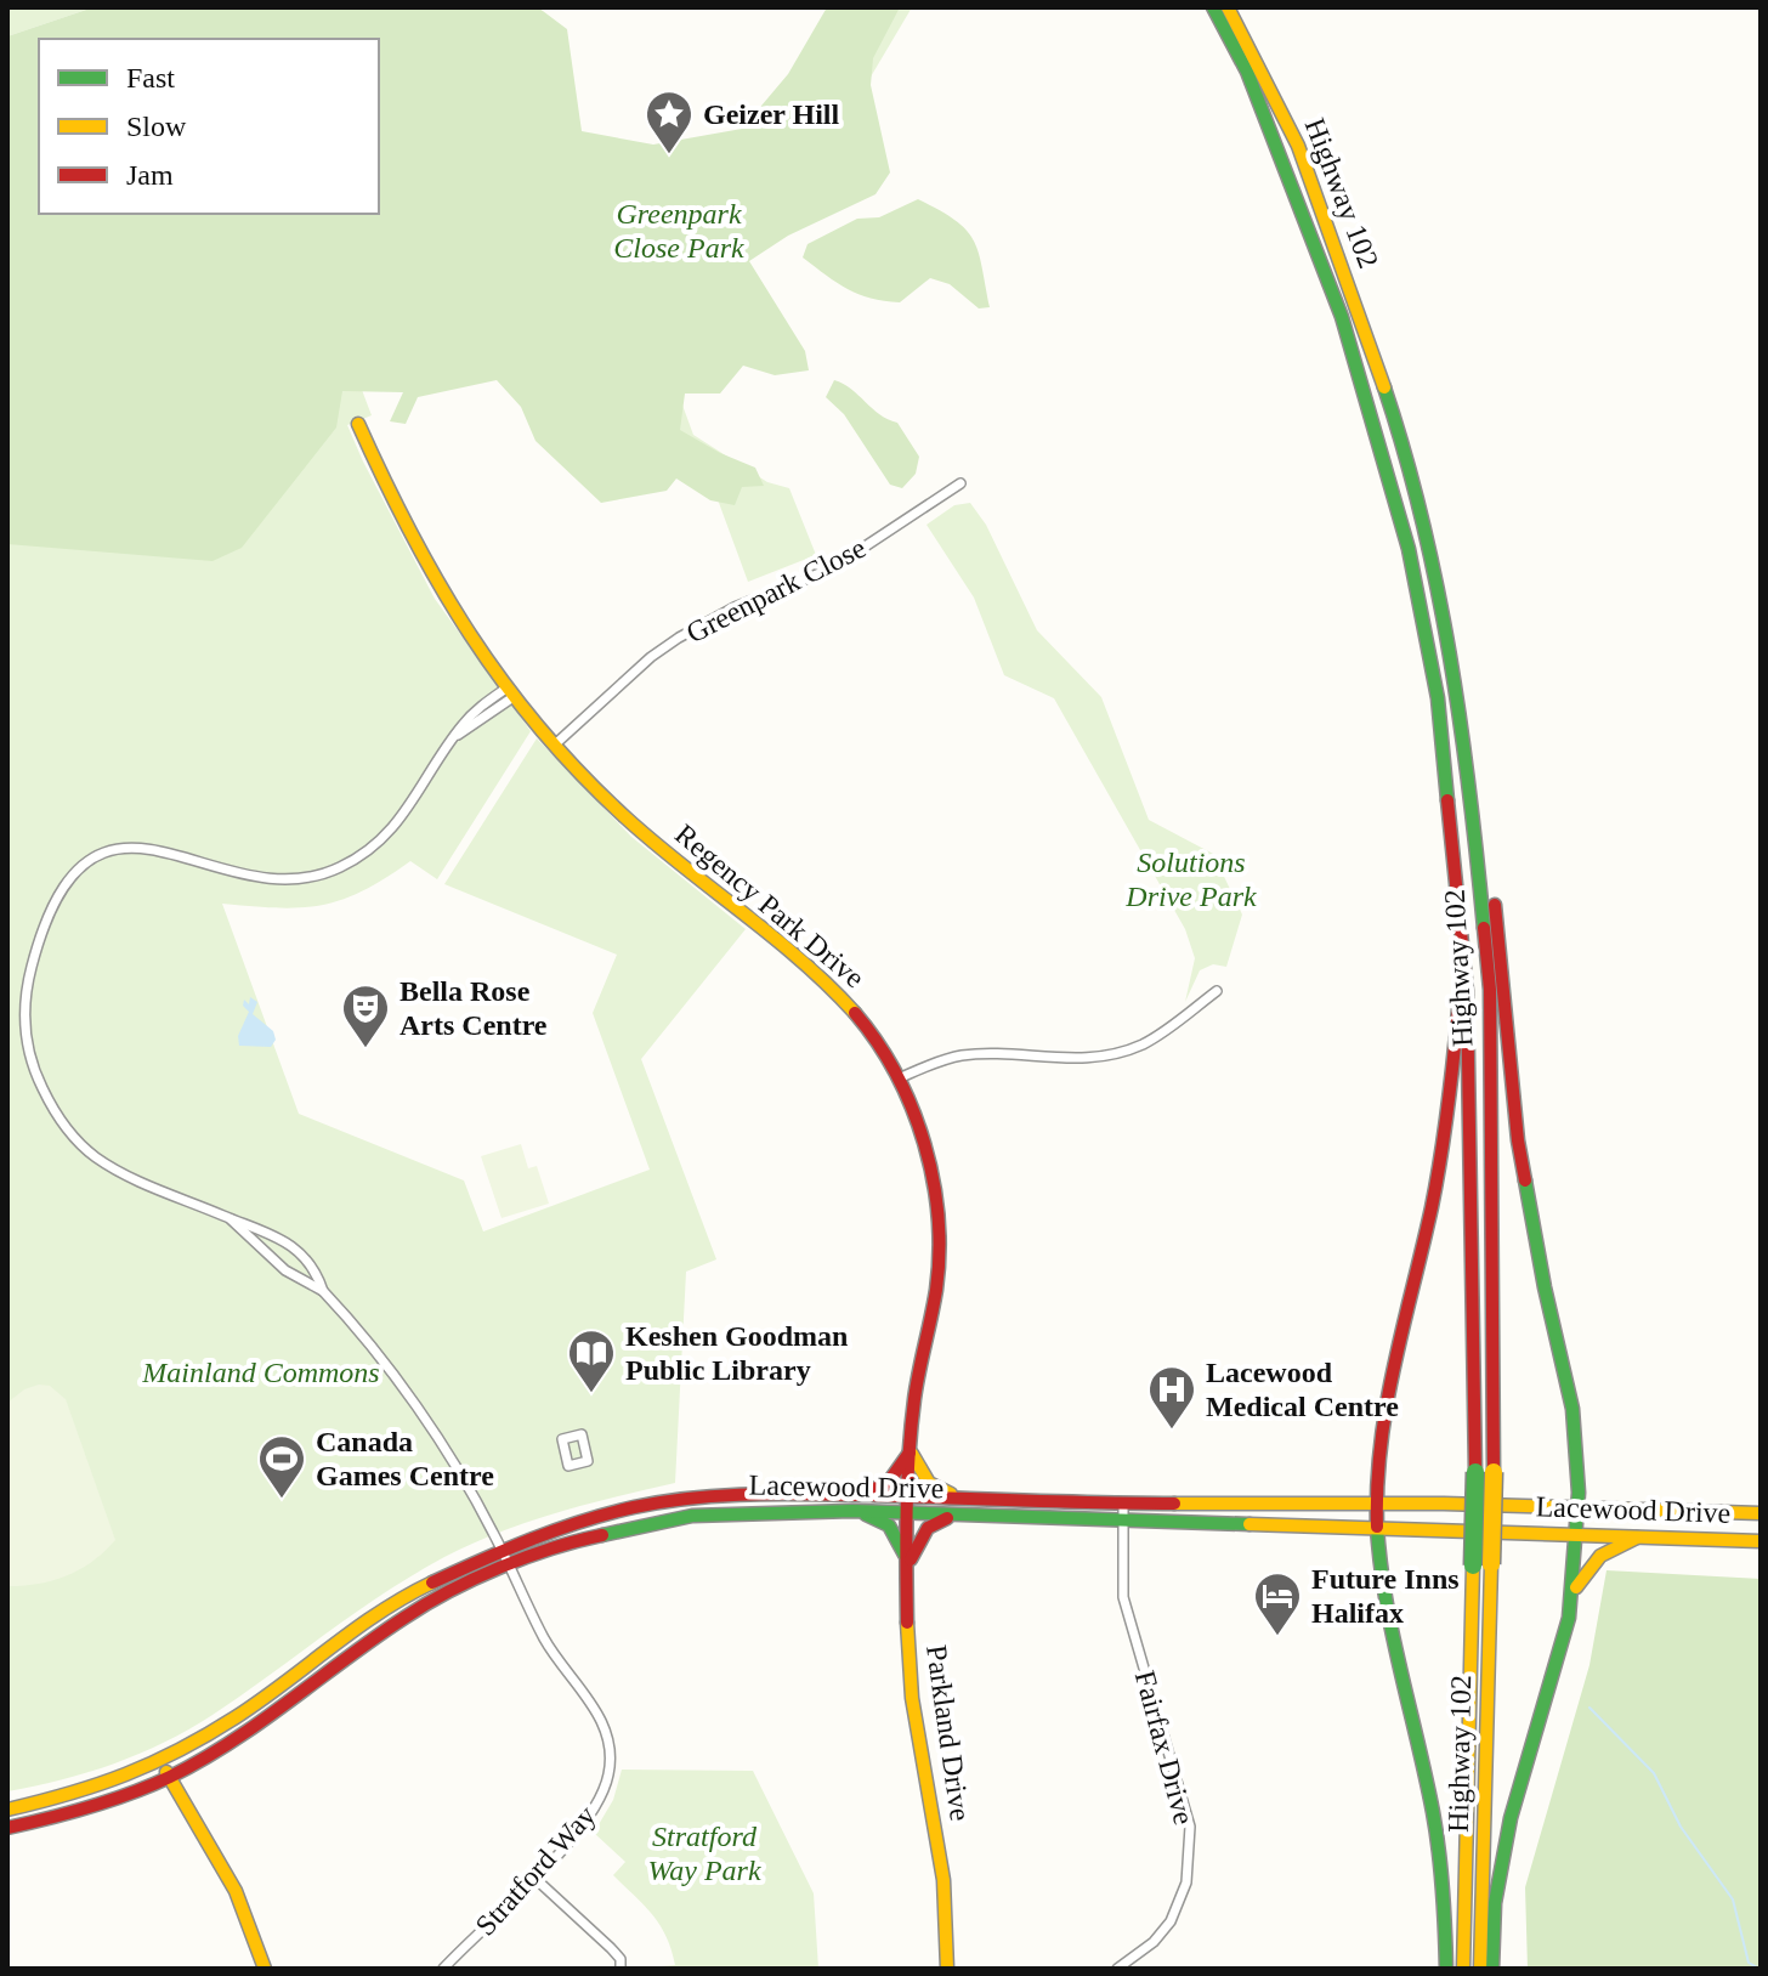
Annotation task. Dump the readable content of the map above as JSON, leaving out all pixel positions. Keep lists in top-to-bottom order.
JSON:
{
  "streets": {
    "main road": [
      "Highway 102",
      "Regency Park Drive",
      "Lacewood Drive",
      "Parkland Drive"
    ],
    "street": ["Greenpark Close", "Fairfax Drive", "Stratford Way"]
  },
  "crossings": [
    ["Greenpark Close", "Regency Park Drive"],
    ["Regency Park Drive", "Lacewood Drive"],
    ["Regency Park Drive", "Parkland Drive"],
    ["Regency Park Drive", "Stratford Way"],
    ["Lacewood Drive", "Parkland Drive"],
    ["Lacewood Drive", "Fairfax Drive"],
    ["Lacewood Drive", "Stratford Way"]
  ],
  "parks": [
    "Greenpark Close Park",
    "Solutions Drive Park",
    "Mainland Commons",
    "Stratford Way Park"
  ],
  "places": {
    "place": ["Geizer Hill"],
    "theatre": ["Bella Rose Arts Centre"],
    "library": ["Keshen Goodman Public Library"],
    "hospital": ["Lacewood Medical Centre"],
    "sports": ["Canada Games Centre"],
    "hotel": ["Future Inns Halifax"]
  },
  "legend": ["Fast", "Slow", "Jam"]
}
